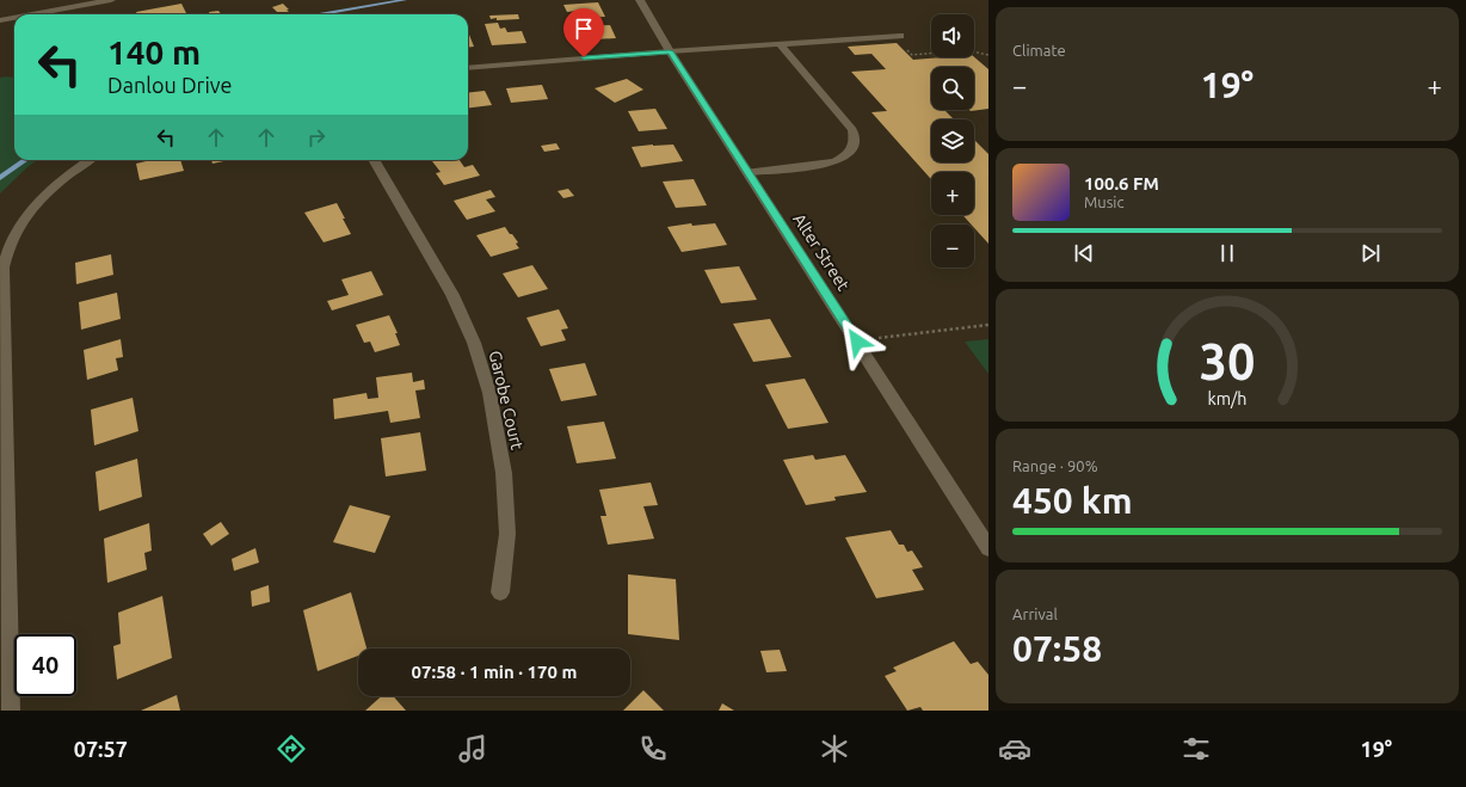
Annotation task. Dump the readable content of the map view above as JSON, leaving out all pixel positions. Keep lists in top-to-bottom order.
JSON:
{
  "streets": {
    "street": ["Alter Street", "Garobe Court"]
  },
  "page": {
    "tile": [
      "Climate",
      ["Range · 90%", "450 km"],
      ["Arrival", "07:58"]
    ],
    "map_buttons": ["+", "−"],
    "turn": ["140 m", "Danlou Drive"],
    "heat": ["−", "19°", "+"],
    "song": ["100.6 FM", "Music"],
    "limit": "40",
    "trip": "07:58 · 1 min · 170 m",
    "tabs": ["07:57", "19°"],
    "gauge": ["30", "km/h"]
  }
}
